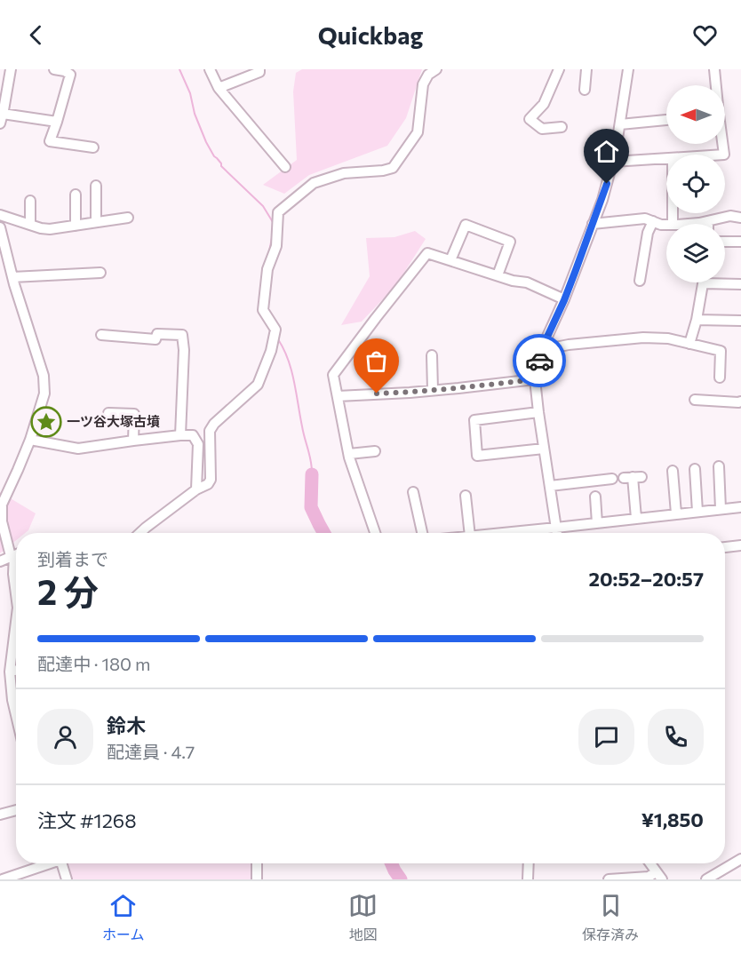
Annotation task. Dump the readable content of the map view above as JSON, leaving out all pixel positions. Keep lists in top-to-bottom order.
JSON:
{
  "places": {
    "place": ["一ツ谷大塚古墳"]
  },
  "north": "left",
  "page": {
    "header": "Quickbag",
    "heading": ["2 分", "到着まで", "20:52–20:57"],
    "panel": [
      "鈴木",
      "配達員 · 4.7",
      "注文 #1268",
      "¥1,850"
    ],
    "bar": "配達中 · 180 m",
    "tabs": ["ホーム", "地図", "保存済み"]
  }
}
